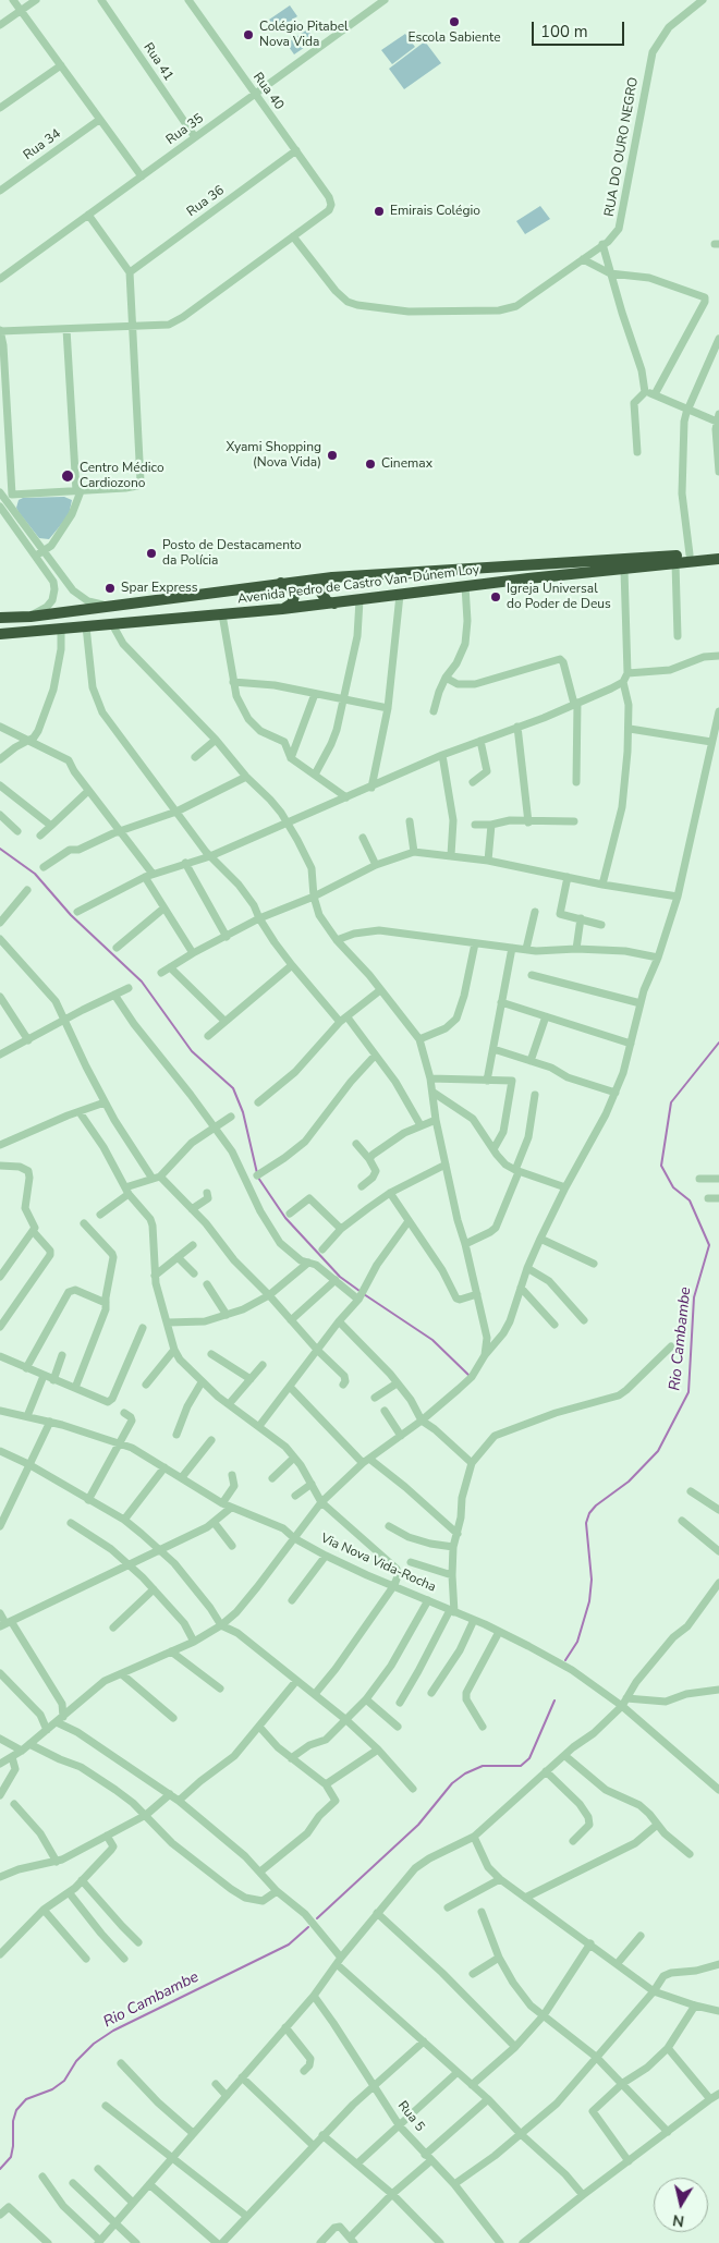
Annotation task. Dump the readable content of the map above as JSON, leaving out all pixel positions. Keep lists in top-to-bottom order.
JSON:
{
  "streets": {
    "highway": ["Avenida Pedro de Castro Van-Dúnem Loy"],
    "street": [
      "Rua 41",
      "Rua 40",
      "Rua 35",
      "Rua 34",
      "RUA DO OURO NEGRO",
      "Rua 36",
      "Via Nova Vida-Rocha",
      "Rua 5"
    ]
  },
  "crossings": [
    ["Rua 41", "Rua 35"],
    ["Rua 40", "Rua 35"],
    ["Rua 40", "RUA DO OURO NEGRO"],
    ["Rua 40", "Rua 36"]
  ],
  "water": ["Rio Cambambe"],
  "places": [
    "Escola Sabiente",
    "Colégio Pitabel Nova Vida",
    "Emirais Colégio",
    "Xyami Shopping (Nova Vida)",
    "Cinemax",
    "Centro Médico Cardiozono",
    "Posto de Destacamento da Polícia",
    "Spar Express",
    "Igreja Universal do Poder de Deus"
  ],
  "scale_bar": "100 m",
  "north": "bottom"
}
